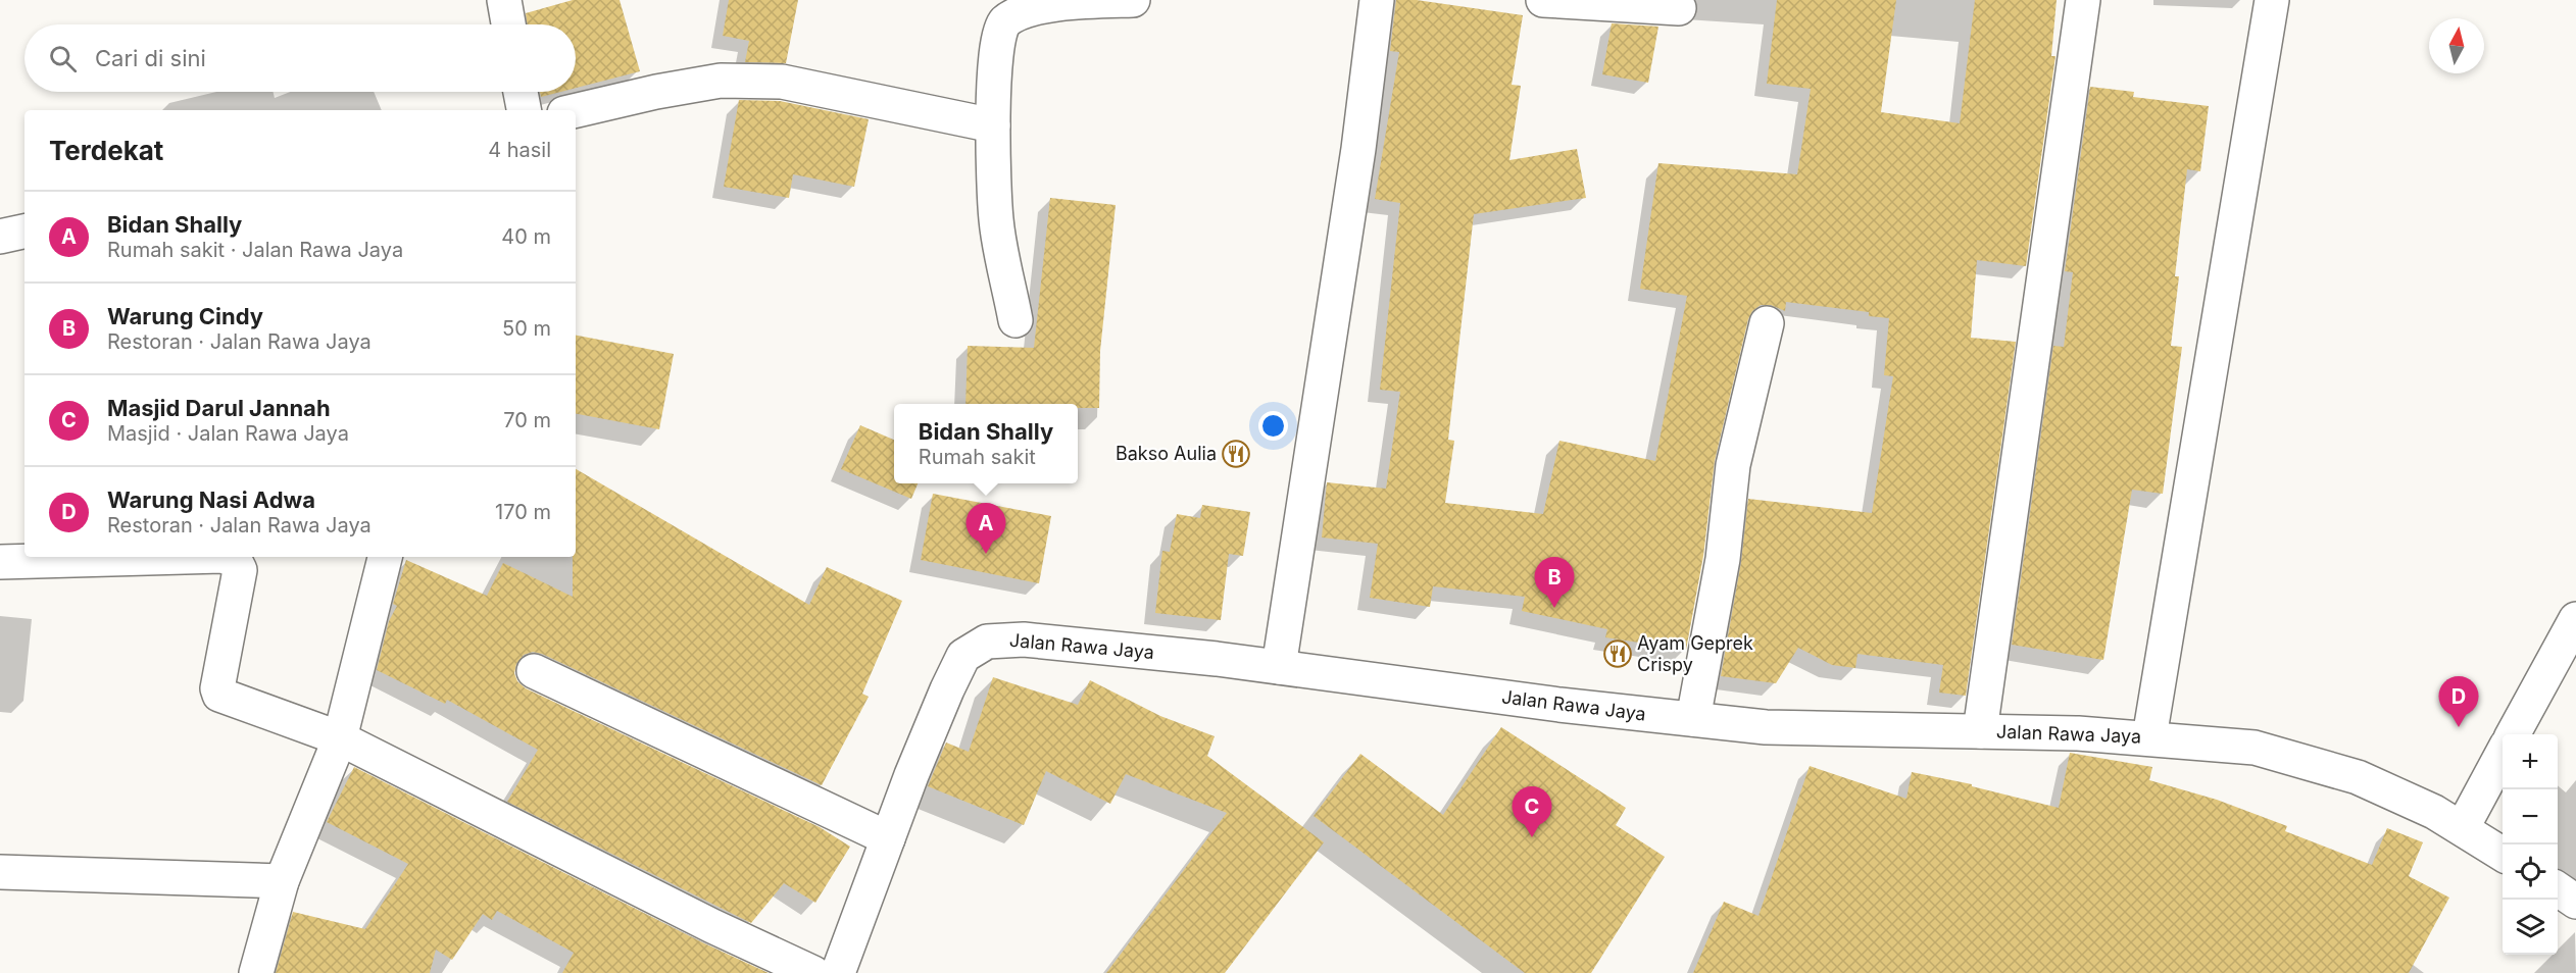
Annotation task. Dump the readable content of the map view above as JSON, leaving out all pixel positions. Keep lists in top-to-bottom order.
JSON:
{
  "streets": {
    "street": ["Jalan Rawa Jaya"]
  },
  "places": {
    "restaurant": ["Bakso Aulia", "Ayam Geprek Crispy"]
  },
  "north": "top",
  "page": {
    "search": "Cari di sini",
    "heading": ["Terdekat", "4 hasil"],
    "list": [
      {
        "mark": "A",
        "name": "Bidan Shally",
        "note": "Rumah sakit · Jalan Rawa Jaya",
        "value": "40 m"
      },
      {
        "mark": "B",
        "name": "Warung Cindy",
        "note": "Restoran · Jalan Rawa Jaya",
        "value": "50 m"
      },
      {
        "mark": "C",
        "name": "Masjid Darul Jannah",
        "note": "Masjid · Jalan Rawa Jaya",
        "value": "70 m"
      },
      {
        "mark": "D",
        "name": "Warung Nasi Adwa",
        "note": "Restoran · Jalan Rawa Jaya",
        "value": "170 m"
      }
    ],
    "popup": ["Bidan Shally", "Rumah sakit"],
    "pins": [
      "A",
      "B",
      "D",
      "C"
    ],
    "map_buttons": ["+", "−"]
  }
}
